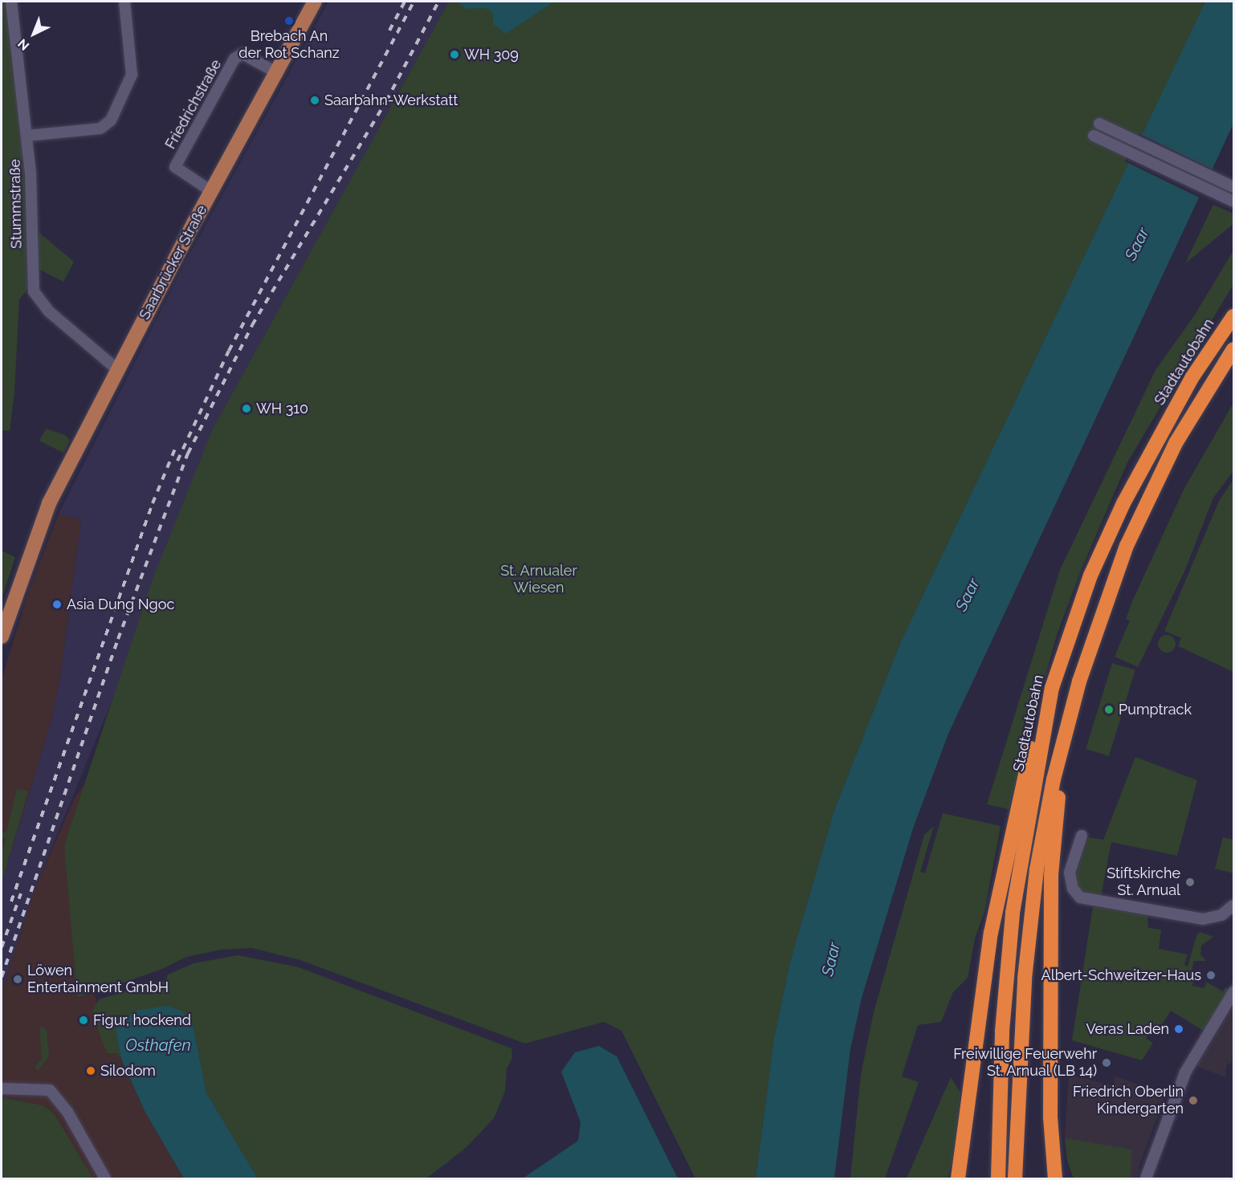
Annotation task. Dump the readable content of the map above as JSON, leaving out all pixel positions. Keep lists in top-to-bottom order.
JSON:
{
  "streets": {
    "highway": ["Stadtautobahn"],
    "main road": ["Saarbrücker Straße"],
    "street": ["Friedrichstraße", "Stummstraße"]
  },
  "crossings": [
    ["Friedrichstraße", "Saarbrücker Straße"],
    ["Stummstraße", "Saarbrücker Straße"]
  ],
  "water": ["Saar", "Osthafen"],
  "parks": ["St. Arnualer Wiesen"],
  "places": [
    "Brebach An der Rot Schanz",
    "WH 309",
    "Saarbahn-Werkstatt",
    "WH 310",
    "Asia Dung Ngoc",
    "Pumptrack",
    "Stiftskirche St. Arnual",
    "Albert-Schweitzer-Haus",
    "Löwen Entertainment GmbH",
    "Figur, hockend",
    "Veras Laden",
    "Freiwillige Feuerwehr St. Arnual (LB 14)",
    "Silodom",
    "Friedrich Oberlin Kindergarten"
  ],
  "north": "bottom left"
}
